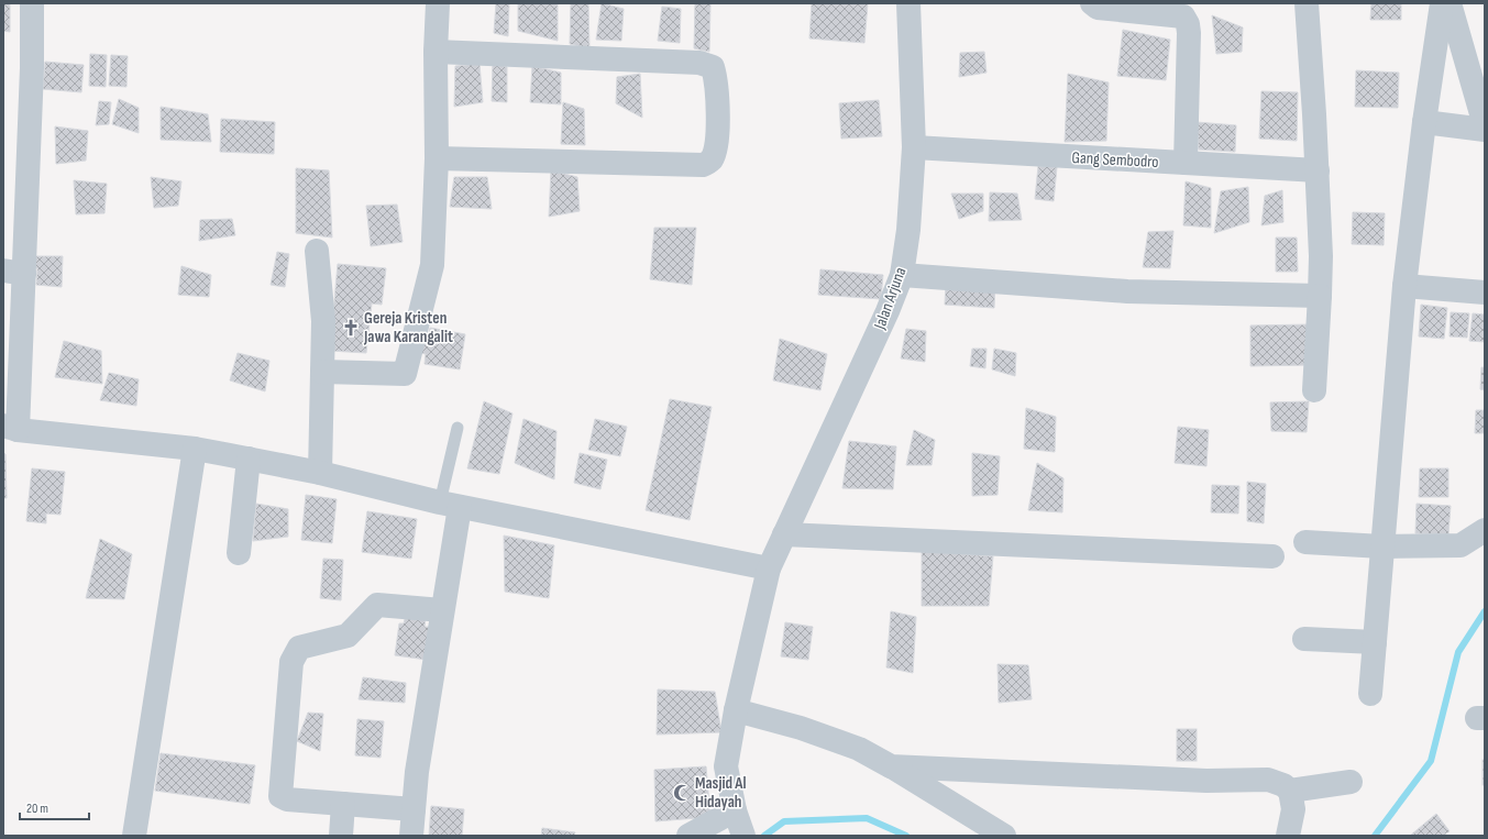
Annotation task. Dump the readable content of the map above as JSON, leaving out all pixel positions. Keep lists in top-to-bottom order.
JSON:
{
  "streets": {
    "street": ["Gang Sembodro", "Jalan Arjuna"]
  },
  "crossings": [
    ["Gang Sembodro", "Jalan Arjuna"]
  ],
  "places": {
    "church": ["Gereja Kristen Jawa Karangalit"],
    "mosque": ["Masjid Al Hidayah"]
  },
  "scale_bar": "20 m"
}
